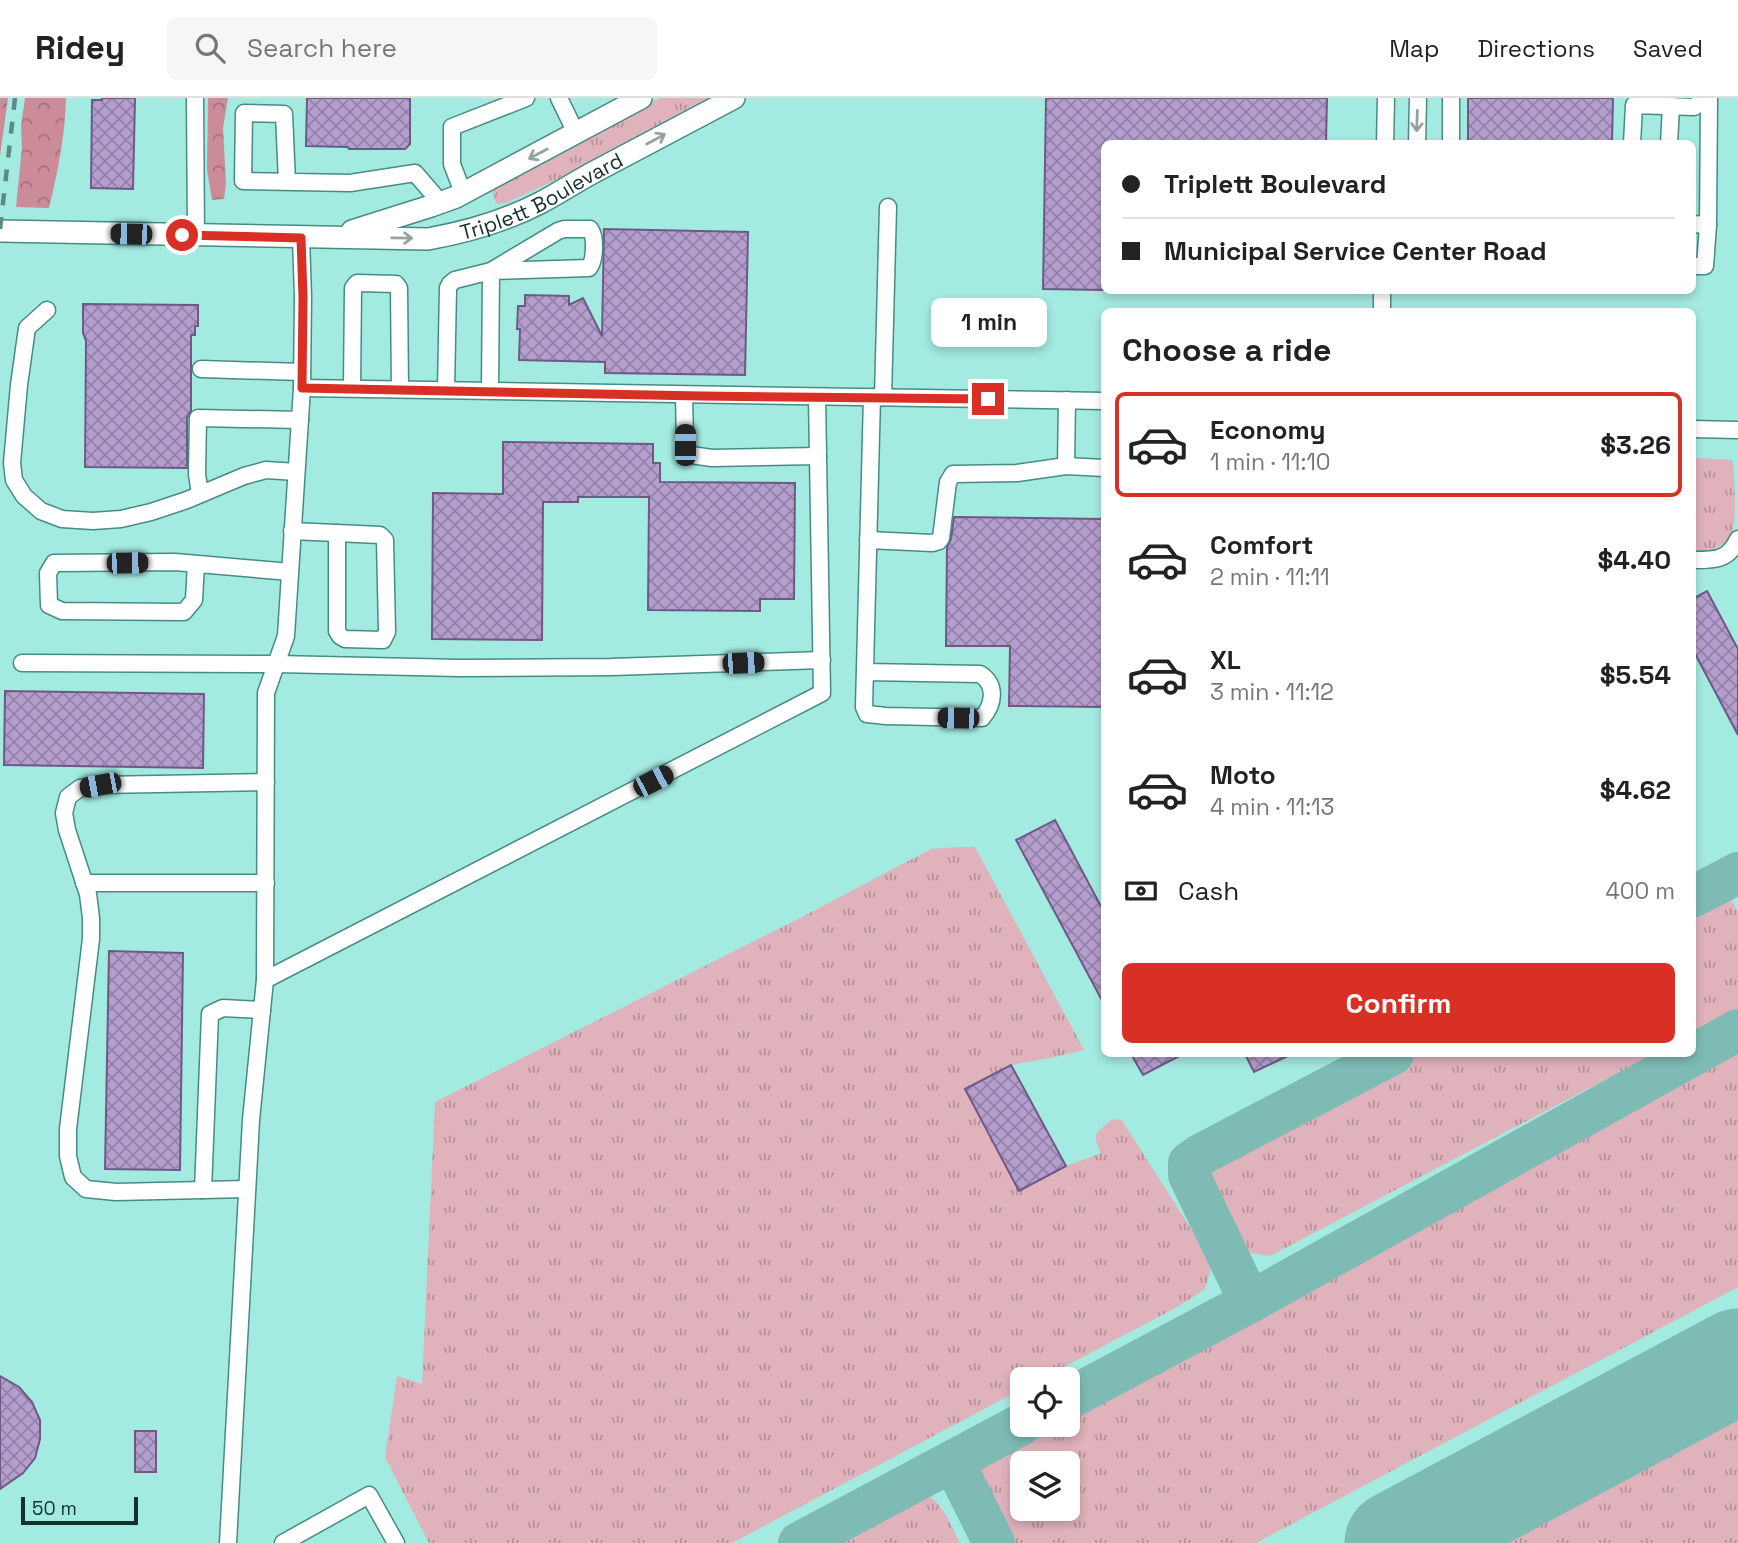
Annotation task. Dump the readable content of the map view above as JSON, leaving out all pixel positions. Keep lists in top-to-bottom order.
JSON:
{
  "streets": {
    "main road": ["Triplett Boulevard"]
  },
  "scale_bar": "50 m",
  "page": {
    "header": "Ridey",
    "search": "Search here",
    "nav": ["Map", "Directions", "Saved"],
    "banner": ["Triplett Boulevard", "Municipal Service Center Road"],
    "bubble": "1 min",
    "heading": "Choose a ride",
    "list": [
      {
        "name": "Economy",
        "note": "1 min · 11:10",
        "value": "$3.26"
      },
      {
        "name": "Comfort",
        "note": "2 min · 11:11",
        "value": "$4.40"
      },
      {
        "name": "XL",
        "note": "3 min · 11:12",
        "value": "$5.54"
      },
      {
        "name": "Moto",
        "note": "4 min · 11:13",
        "value": "$4.62"
      }
    ],
    "pay": ["Cash", "400 m"],
    "buttons": "Confirm",
    "scale": "50 m"
  }
}
